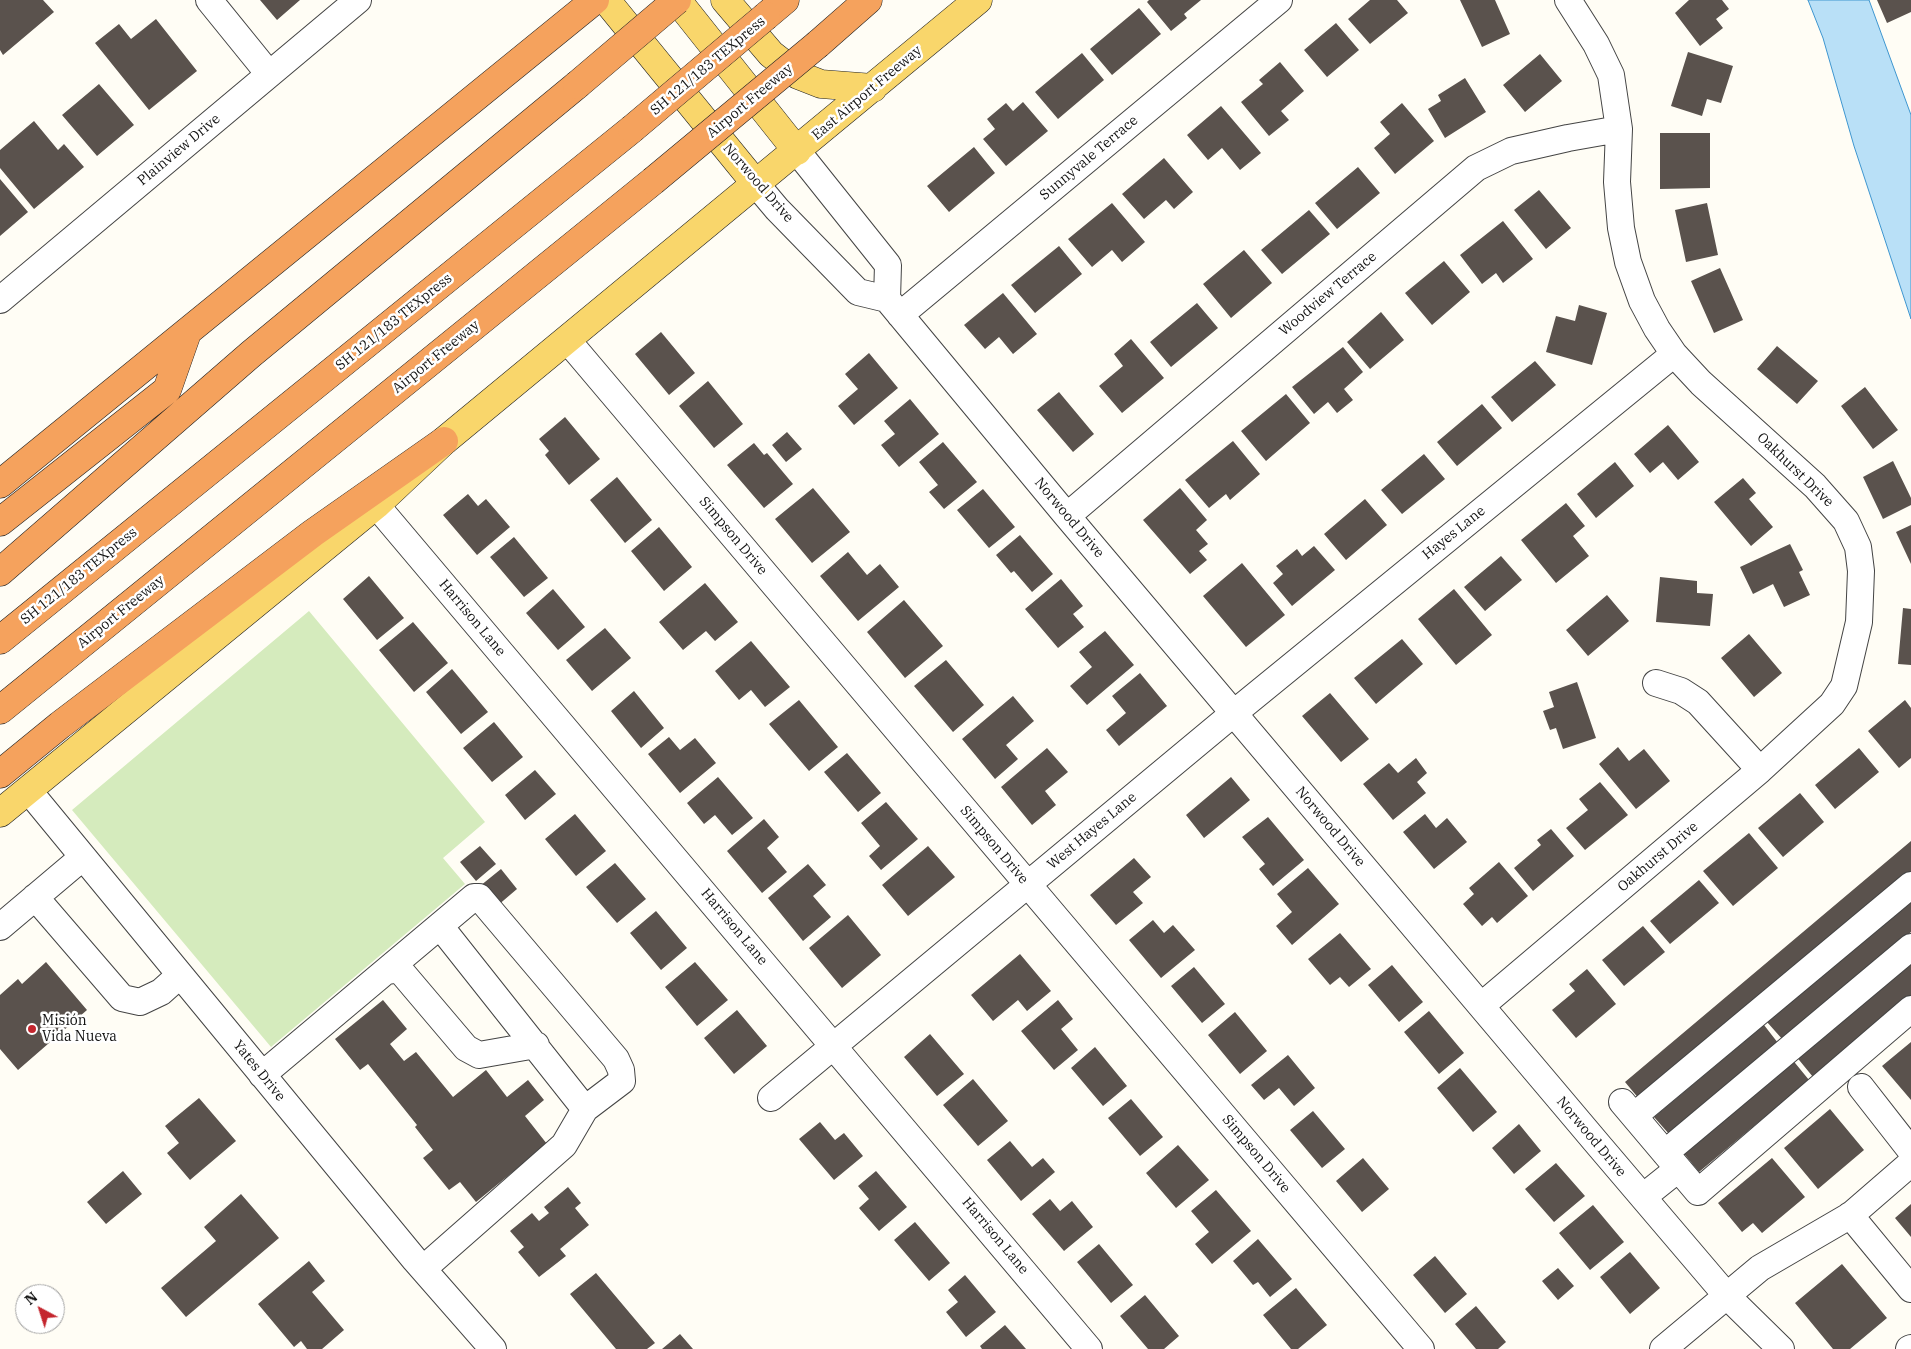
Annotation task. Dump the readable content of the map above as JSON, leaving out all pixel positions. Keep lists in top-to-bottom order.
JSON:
{
  "streets": {
    "highway": ["SH 121/183 TEXpress", "Airport Freeway"],
    "main road": ["East Airport Freeway", "Norwood Drive"],
    "street": [
      "Plainview Drive",
      "Sunnyvale Terrace",
      "Woodview Terrace",
      "Oakhurst Drive",
      "Hayes Lane",
      "Simpson Drive",
      "Harrison Lane",
      "West Hayes Lane",
      "Yates Drive"
    ]
  },
  "crossings": [
    ["East Airport Freeway", "Norwood Drive"],
    ["Sunnyvale Terrace", "Norwood Drive"],
    ["Norwood Drive", "Woodview Terrace"],
    ["Norwood Drive", "Oakhurst Drive"],
    ["Norwood Drive", "Hayes Lane"],
    ["Norwood Drive", "West Hayes Lane"],
    ["Woodview Terrace", "Oakhurst Drive"],
    ["Oakhurst Drive", "Hayes Lane"],
    ["Hayes Lane", "West Hayes Lane"],
    ["Simpson Drive", "West Hayes Lane"],
    ["Harrison Lane", "West Hayes Lane"]
  ],
  "places": ["Misión Vida Nueva"],
  "north": "top left"
}
